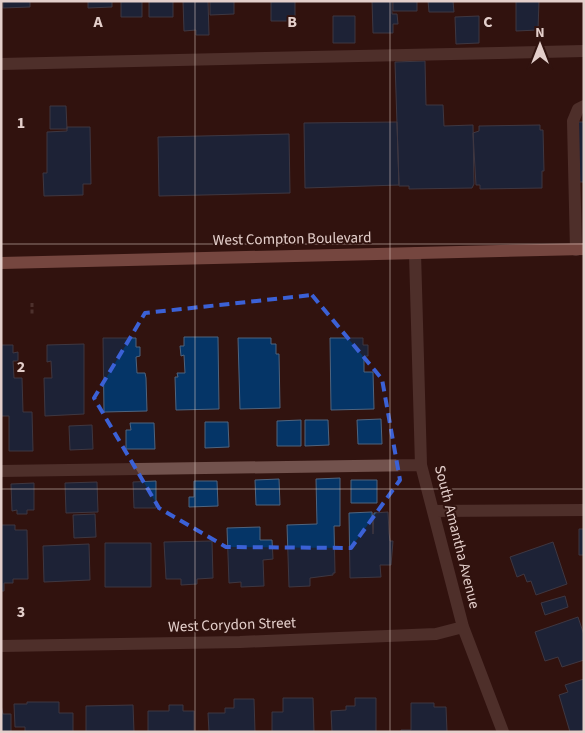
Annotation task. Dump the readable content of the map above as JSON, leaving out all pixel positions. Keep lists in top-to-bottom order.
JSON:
{
  "streets": {
    "main road": ["West Compton Boulevard"],
    "street": ["South Amantha Avenue", "West Corydon Street"]
  },
  "crossings": [
    ["West Compton Boulevard", "South Amantha Avenue"],
    ["South Amantha Avenue", "West Corydon Street"]
  ],
  "north": "top",
  "grid": {
    "columns": ["A", "B", "C"],
    "rows": ["1", "2", "3"]
  }
}
